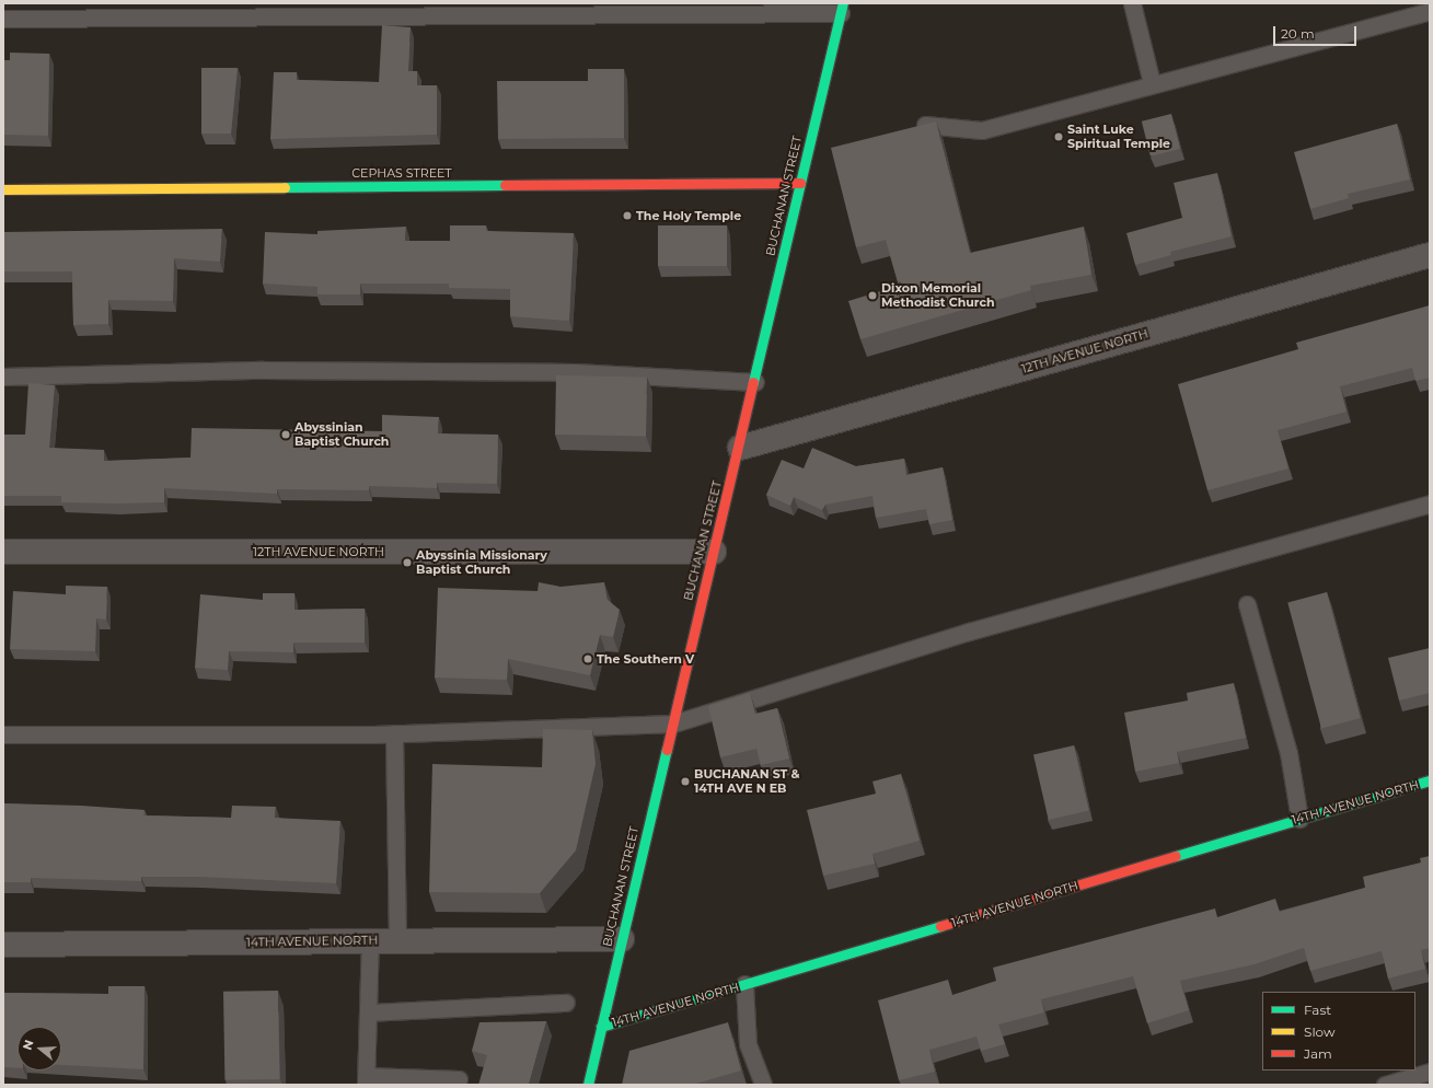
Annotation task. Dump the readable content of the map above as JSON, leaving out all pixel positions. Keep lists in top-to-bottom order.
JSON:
{
  "streets": {
    "street": [
      "CEPHAS STREET",
      "BUCHANAN STREET",
      "12TH AVENUE NORTH",
      "14TH AVENUE NORTH"
    ]
  },
  "crossings": [
    ["CEPHAS STREET", "BUCHANAN STREET"],
    ["BUCHANAN STREET", "12TH AVENUE NORTH"],
    ["BUCHANAN STREET", "14TH AVENUE NORTH"]
  ],
  "places": [
    "Saint Luke Spiritual Temple",
    "The Holy Temple",
    "Dixon Memorial Methodist Church",
    "Abyssinian Baptist Church",
    "Abyssinia Missionary Baptist Church",
    "The Southern V",
    "BUCHANAN ST & 14TH AVE N EB"
  ],
  "legend": ["Fast", "Slow", "Jam"],
  "scale_bar": "20 m",
  "north": "left"
}
